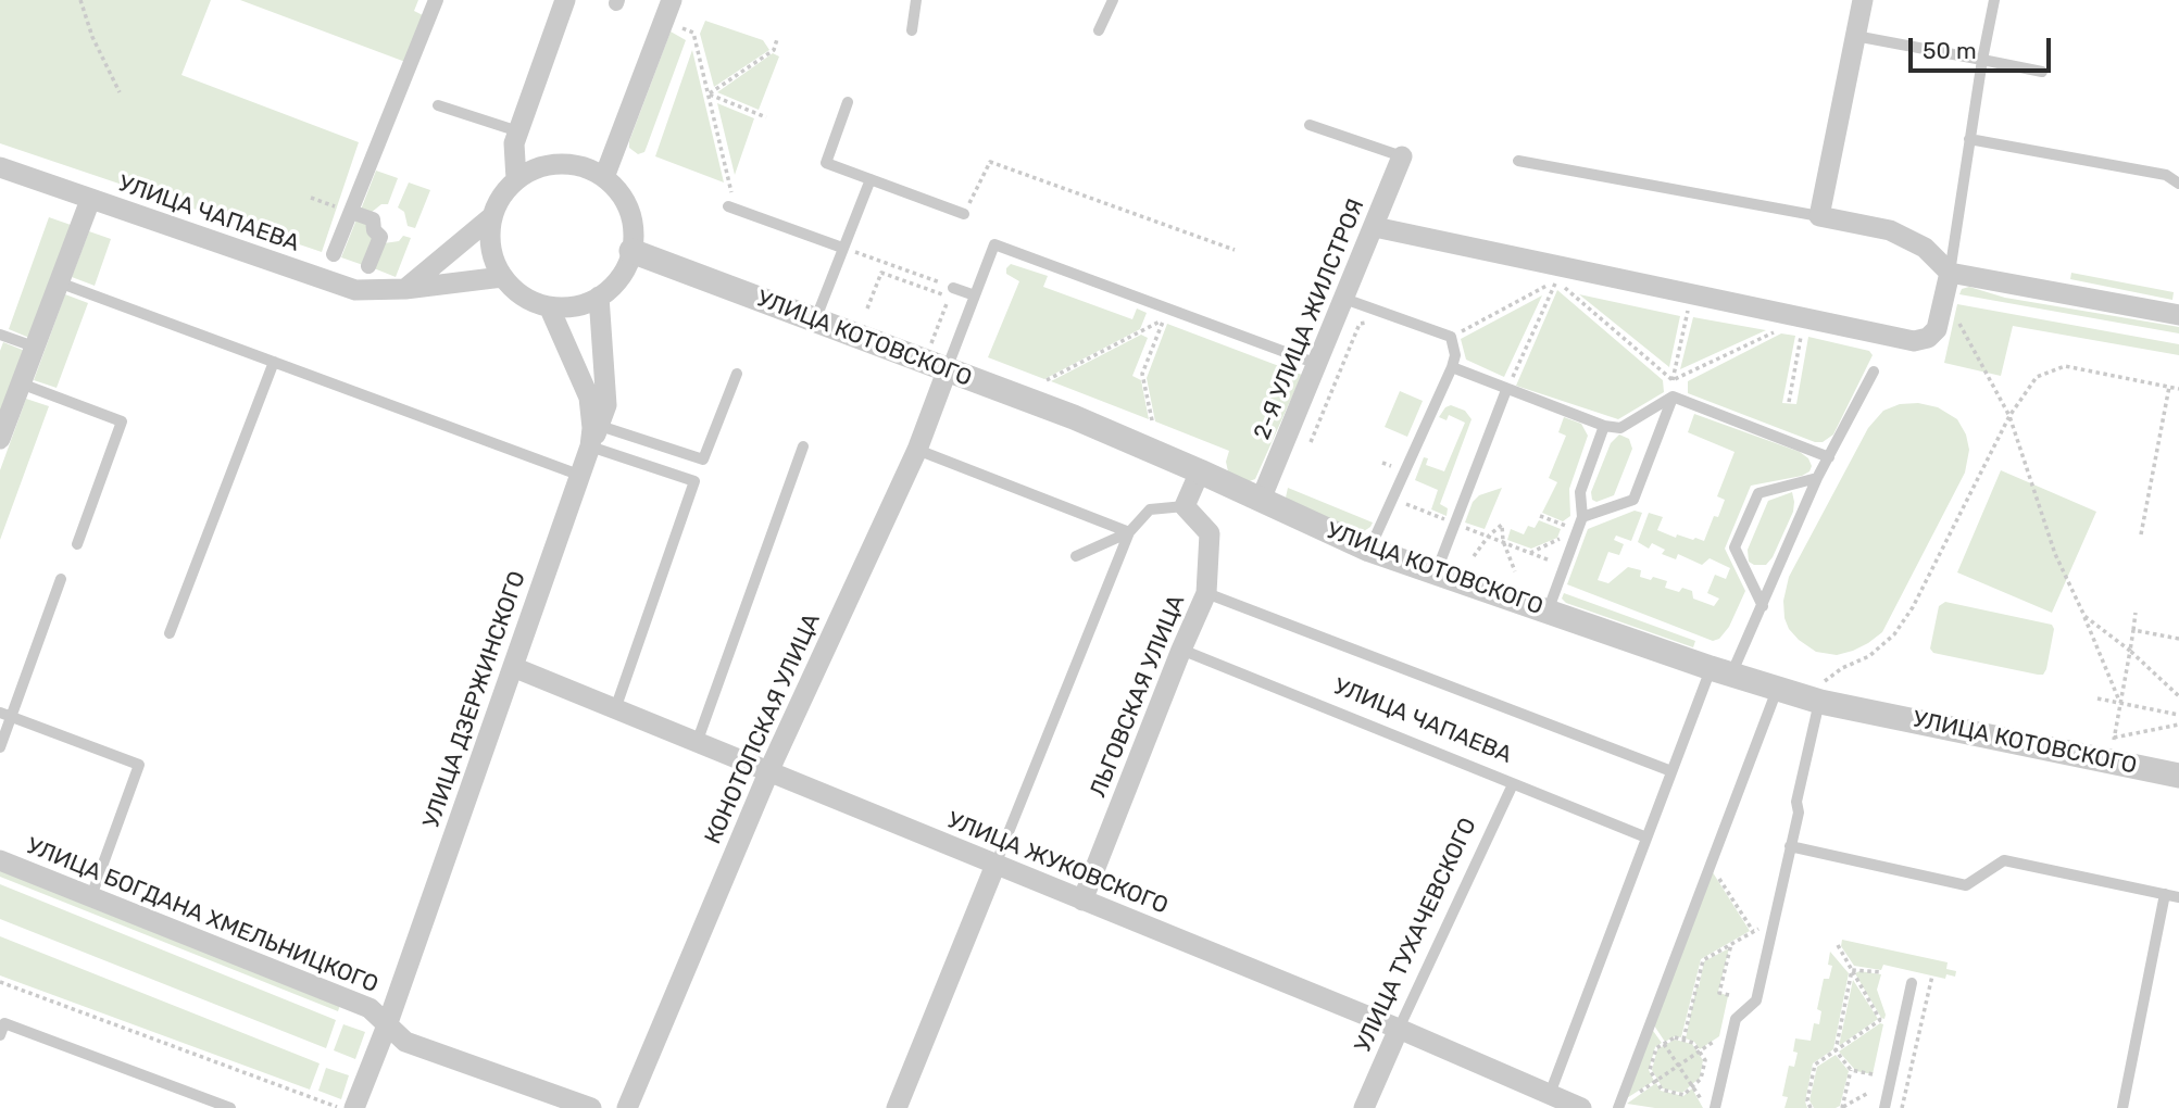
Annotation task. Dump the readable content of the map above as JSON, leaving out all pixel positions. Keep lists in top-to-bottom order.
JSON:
{
  "streets": {
    "street": [
      "УЛИЦА ЧАПАЕВА",
      "2-Я УЛИЦА ЖИЛСТРОЯ",
      "УЛИЦА КОТОВСКОГО",
      "ЛЬГОВСКАЯ УЛИЦА",
      "УЛИЦА ДЗЕРЖИНСКОГО",
      "КОНОТОПСКАЯ УЛИЦА",
      "УЛИЦА ЖУКОВСКОГО",
      "УЛИЦА БОГДАНА ХМЕЛЬНИЦКОГО",
      "УЛИЦА ТУХАЧЕВСКОГО"
    ]
  },
  "crossings": [
    ["УЛИЦА ЧАПАЕВА", "УЛИЦА КОТОВСКОГО"],
    ["УЛИЦА ЧАПАЕВА", "ЛЬГОВСКАЯ УЛИЦА"],
    ["УЛИЦА ЧАПАЕВА", "УЛИЦА ДЗЕРЖИНСКОГО"],
    ["УЛИЦА ЧАПАЕВА", "УЛИЦА ТУХАЧЕВСКОГО"],
    ["2-Я УЛИЦА ЖИЛСТРОЯ", "УЛИЦА КОТОВСКОГО"],
    ["УЛИЦА КОТОВСКОГО", "УЛИЦА ДЗЕРЖИНСКОГО"],
    ["УЛИЦА КОТОВСКОГО", "КОНОТОПСКАЯ УЛИЦА"],
    ["ЛЬГОВСКАЯ УЛИЦА", "УЛИЦА ЖУКОВСКОГО"],
    ["УЛИЦА ДЗЕРЖИНСКОГО", "УЛИЦА ЖУКОВСКОГО"],
    ["УЛИЦА ДЗЕРЖИНСКОГО", "УЛИЦА БОГДАНА ХМЕЛЬНИЦКОГО"],
    ["КОНОТОПСКАЯ УЛИЦА", "УЛИЦА ЖУКОВСКОГО"],
    ["УЛИЦА ЖУКОВСКОГО", "УЛИЦА ТУХАЧЕВСКОГО"]
  ],
  "scale_bar": "50 m"
}
